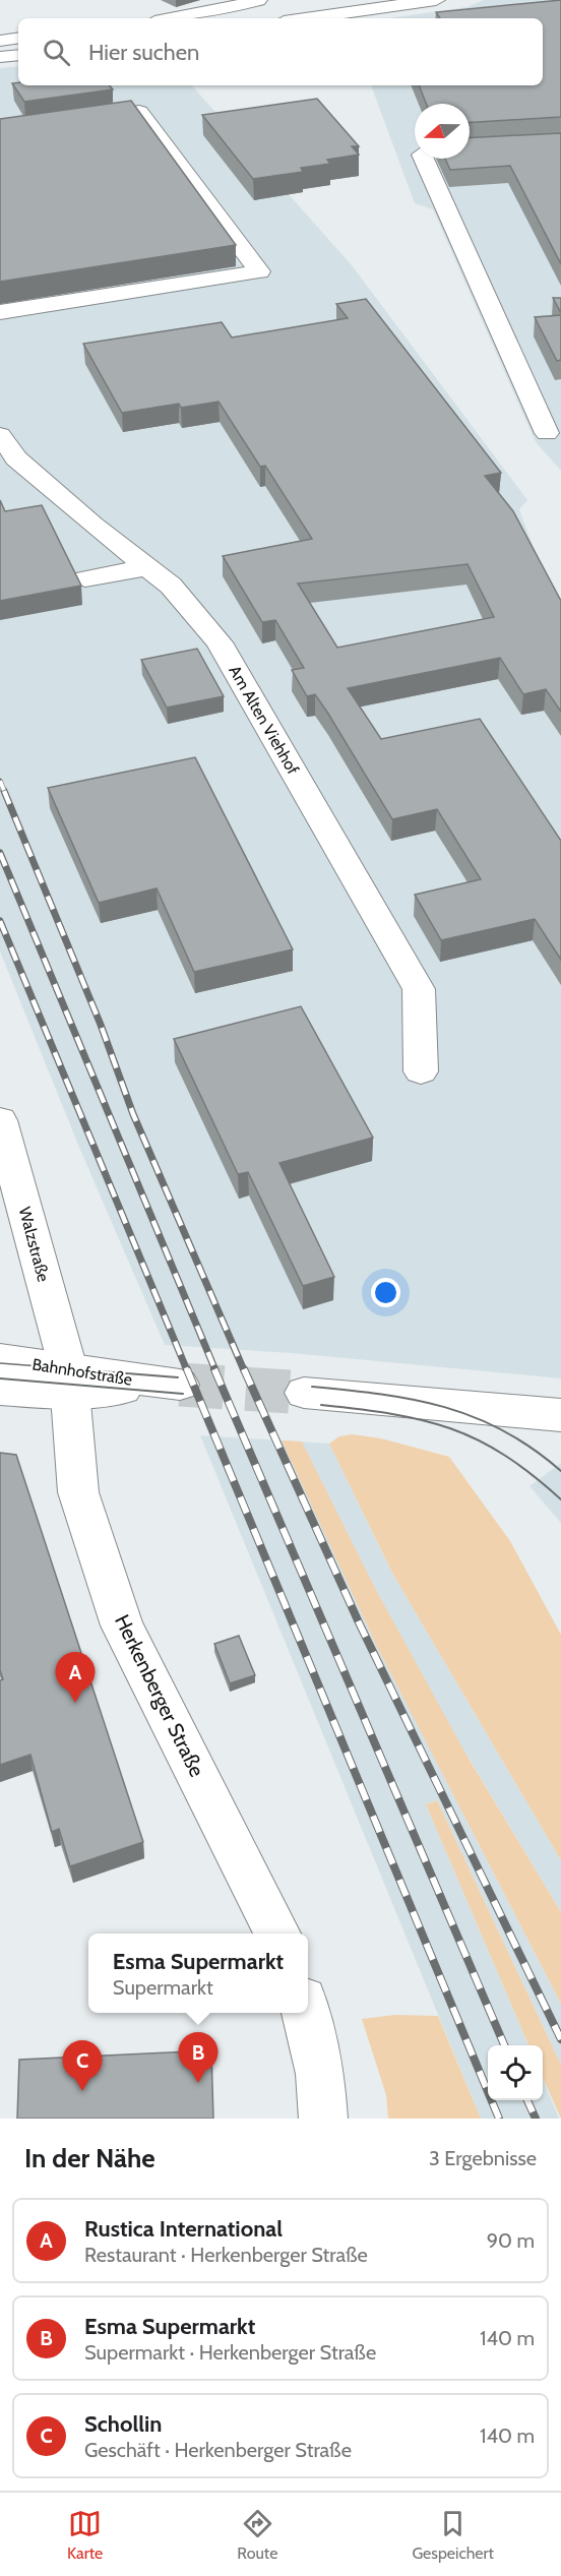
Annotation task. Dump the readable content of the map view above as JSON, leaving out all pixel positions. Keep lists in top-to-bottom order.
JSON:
{
  "streets": {
    "street": [
      "Am Alten Viehhof",
      "Walzstraße",
      "Bahnhofstraße",
      "Herkenberger Straße"
    ]
  },
  "crossings": [
    ["Walzstraße", "Bahnhofstraße"],
    ["Walzstraße", "Herkenberger Straße"],
    ["Bahnhofstraße", "Herkenberger Straße"]
  ],
  "north": "left",
  "page": {
    "search": "Hier suchen",
    "pins": ["A", "B", "C"],
    "popup": ["Esma Supermarkt", "Supermarkt"],
    "heading": ["In der Nähe", "3 Ergebnisse"],
    "list": [
      {
        "mark": "A",
        "name": "Rustica International",
        "note": "Restaurant · Herkenberger Straße",
        "value": "90 m"
      },
      {
        "mark": "B",
        "name": "Esma Supermarkt",
        "note": "Supermarkt · Herkenberger Straße",
        "value": "140 m"
      },
      {
        "mark": "C",
        "name": "Schollin",
        "note": "Geschäft · Herkenberger Straße",
        "value": "140 m"
      }
    ],
    "nav": ["Karte", "Route", "Gespeichert"]
  }
}
